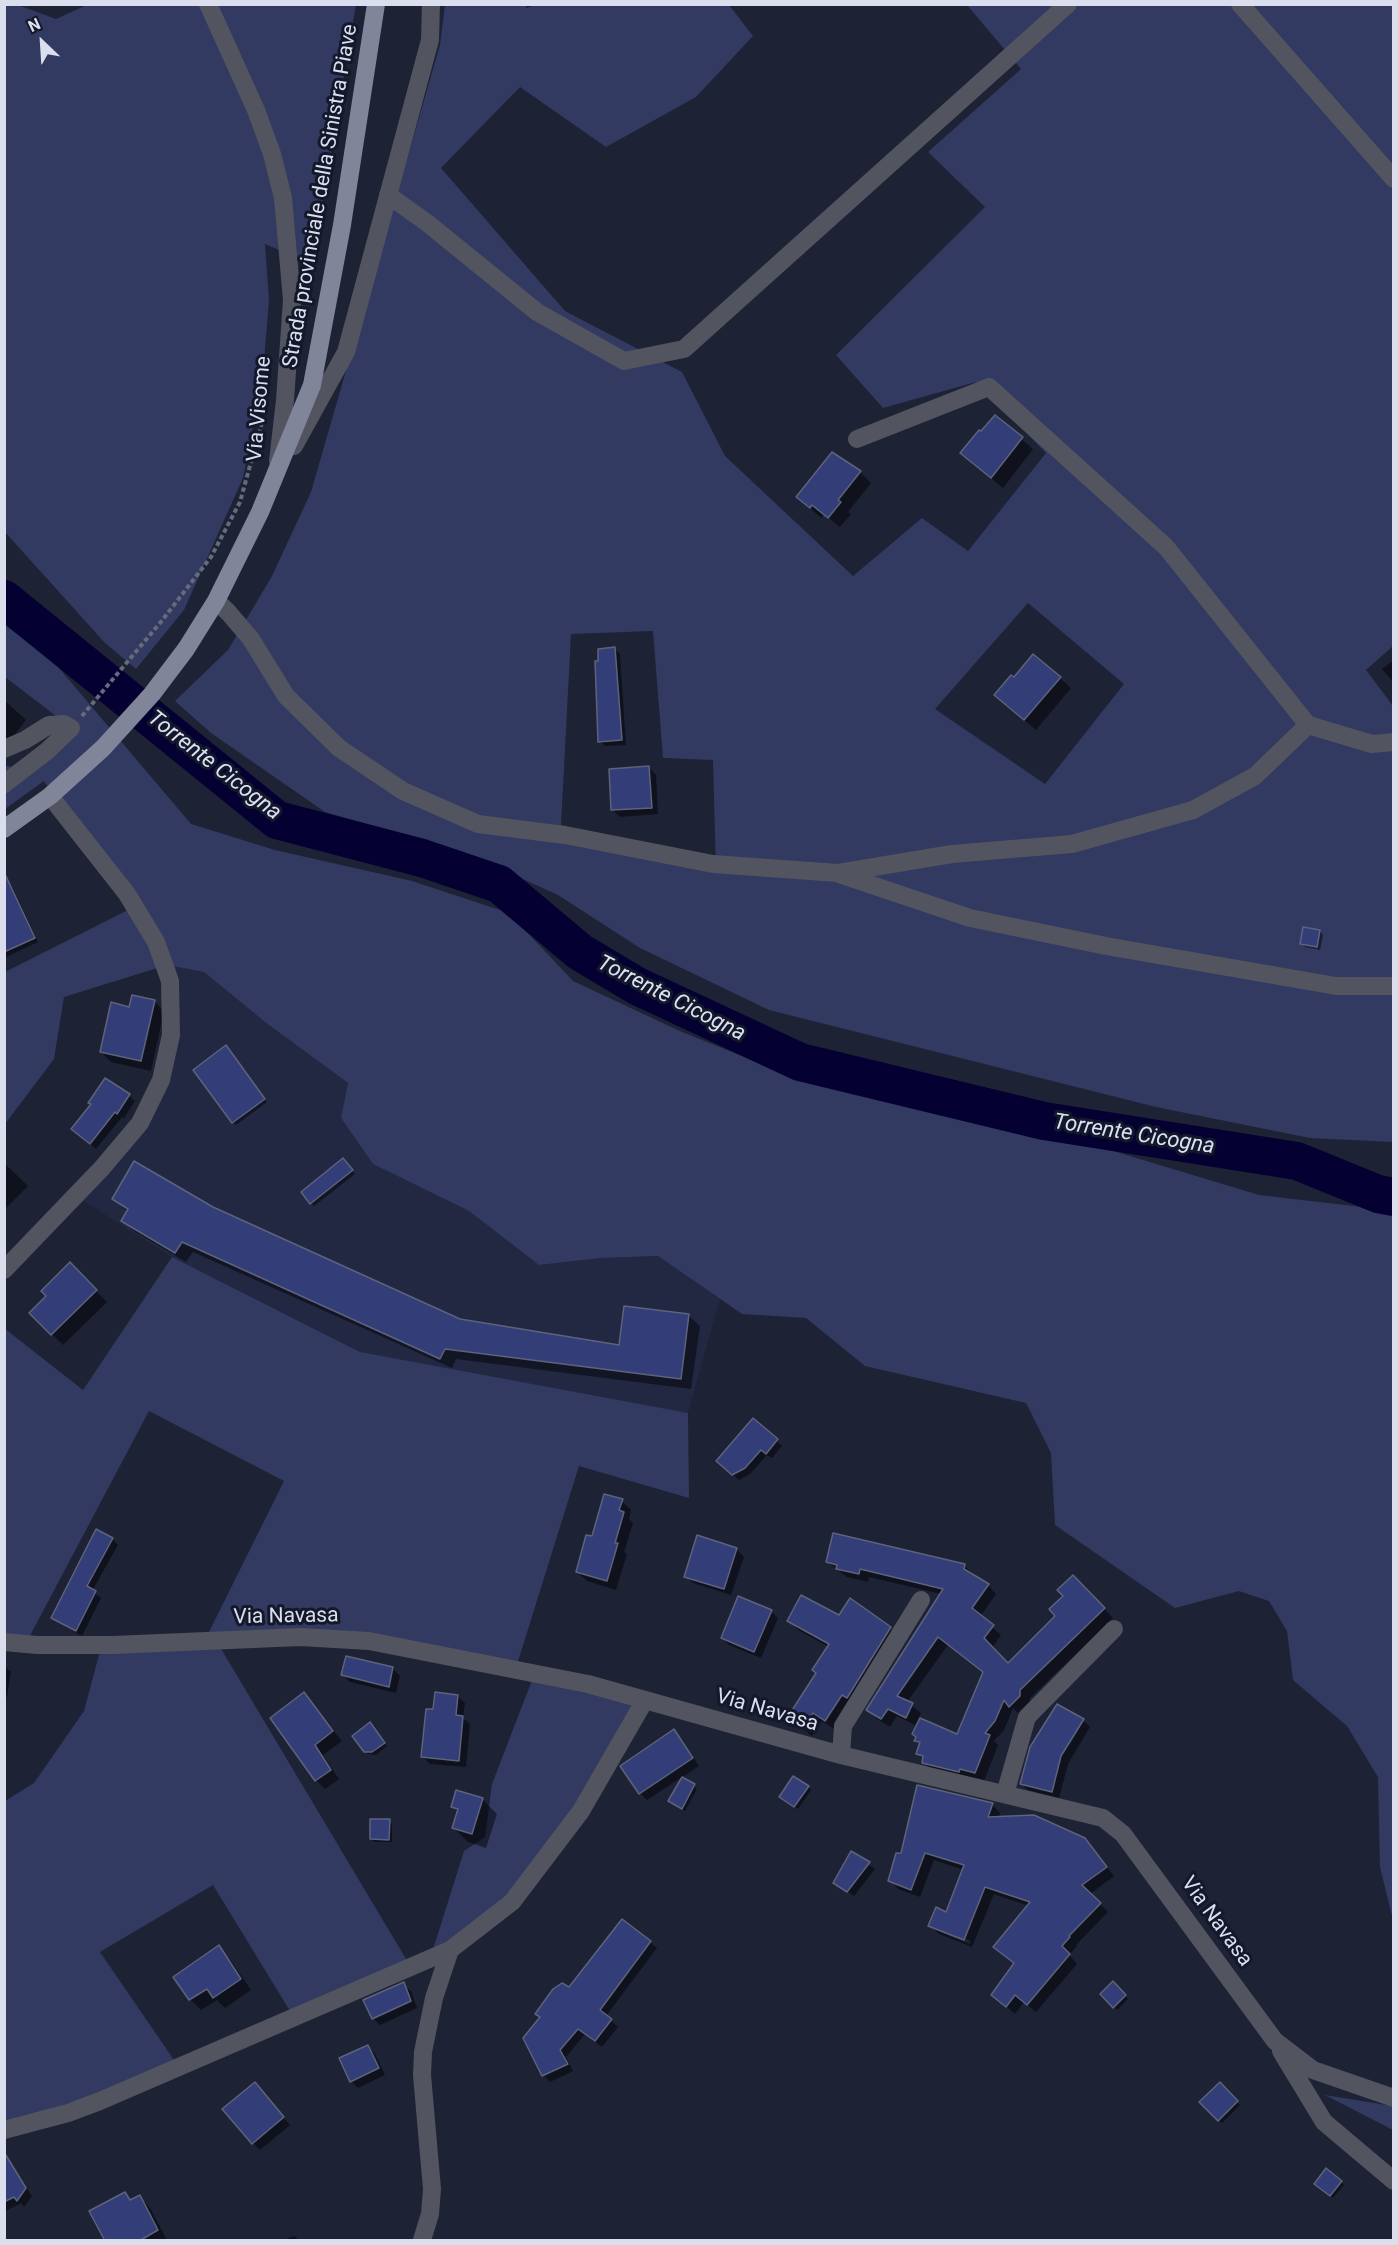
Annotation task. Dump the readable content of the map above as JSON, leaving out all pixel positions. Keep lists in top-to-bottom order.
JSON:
{
  "streets": {
    "main road": ["Strada provinciale della Sinistra Piave"],
    "street": ["Via Visome", "Via Navasa"]
  },
  "crossings": [
    ["Strada provinciale della Sinistra Piave", "Via Visome"]
  ],
  "water": ["Torrente Cicogna"],
  "north": "top left"
}
